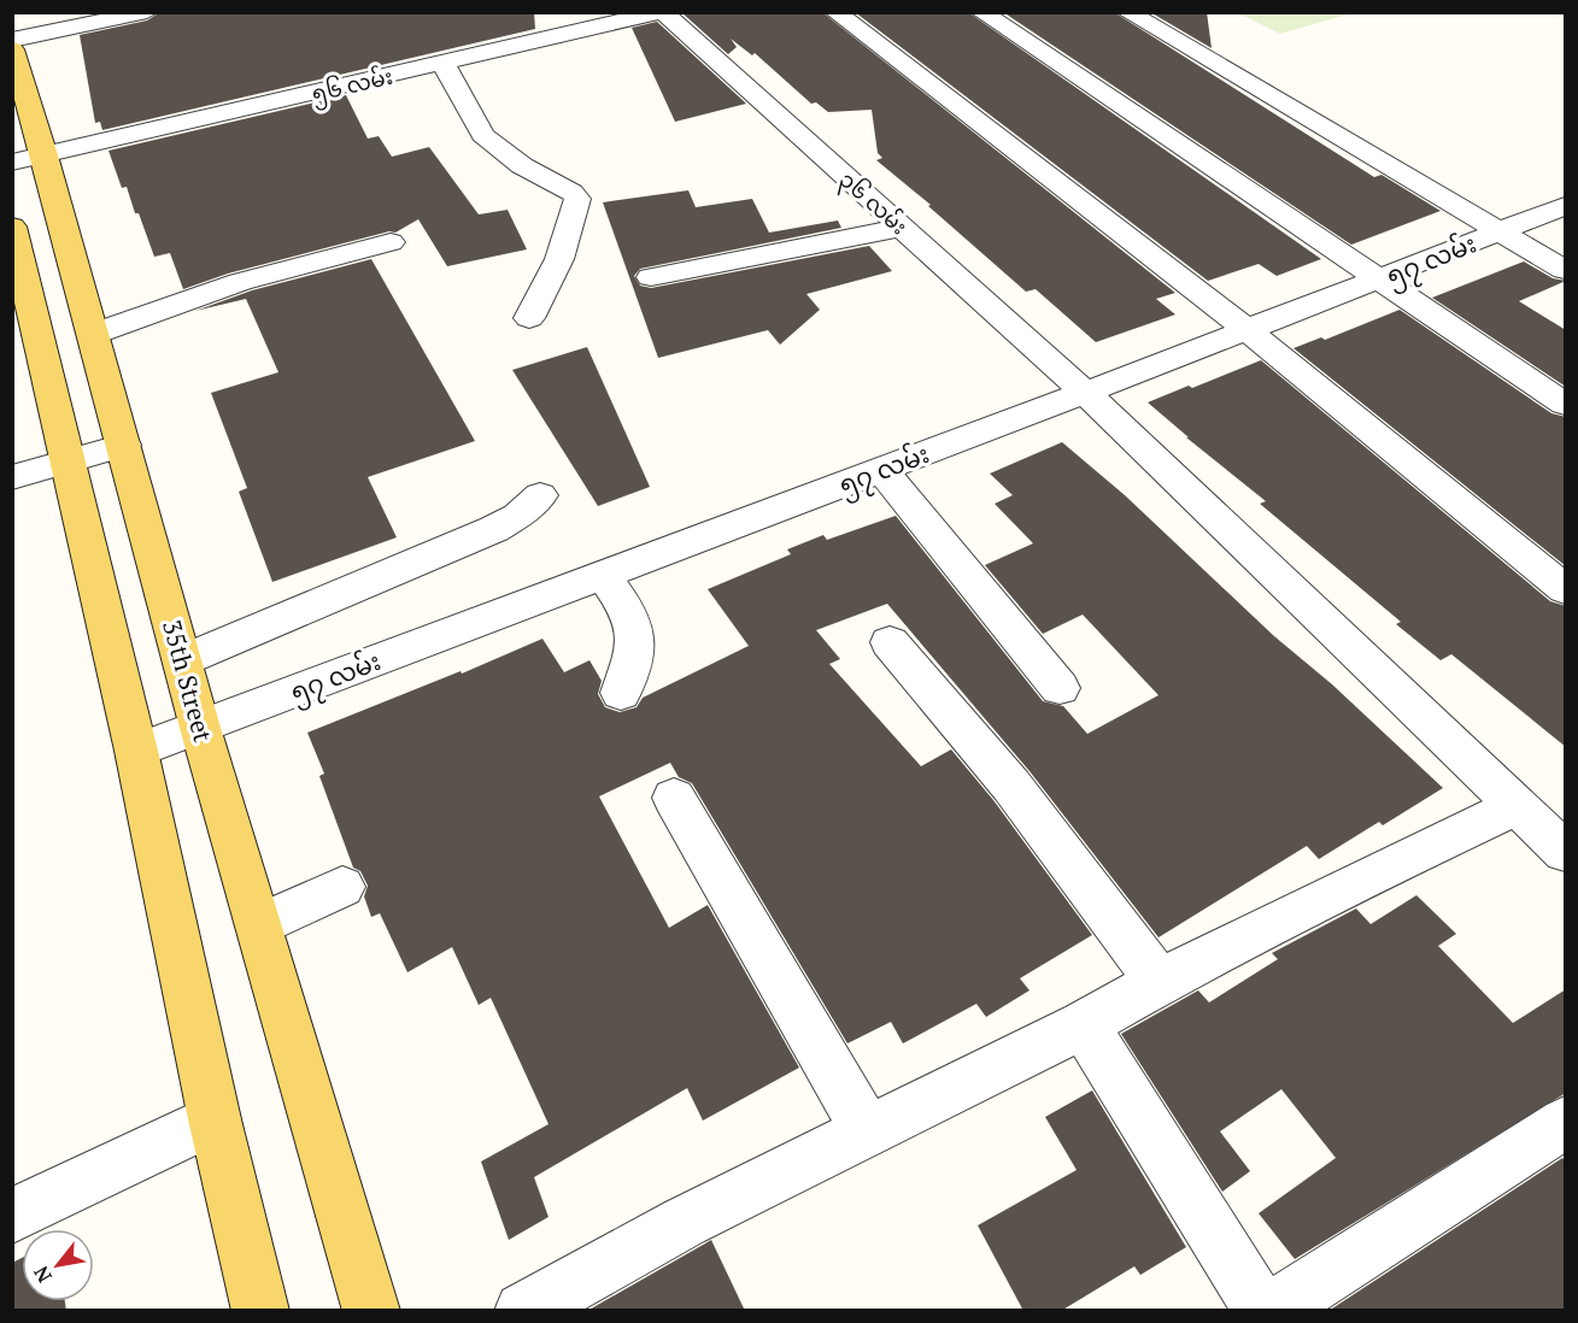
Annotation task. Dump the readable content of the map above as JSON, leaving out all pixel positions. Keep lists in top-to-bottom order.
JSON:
{
  "streets": {
    "main road": ["35th Street"],
    "street": ["၅၆ လမ်း", "၃၆ လမ်း", "၅၇ လမ်း"]
  },
  "crossings": [
    ["၅၆ လမ်း", "၃၆ လမ်း"],
    ["၅၆ လမ်း", "35th Street"],
    ["၃၆ လမ်း", "၅၇ လမ်း"],
    ["၅၇ လမ်း", "35th Street"]
  ],
  "north": "bottom left"
}
